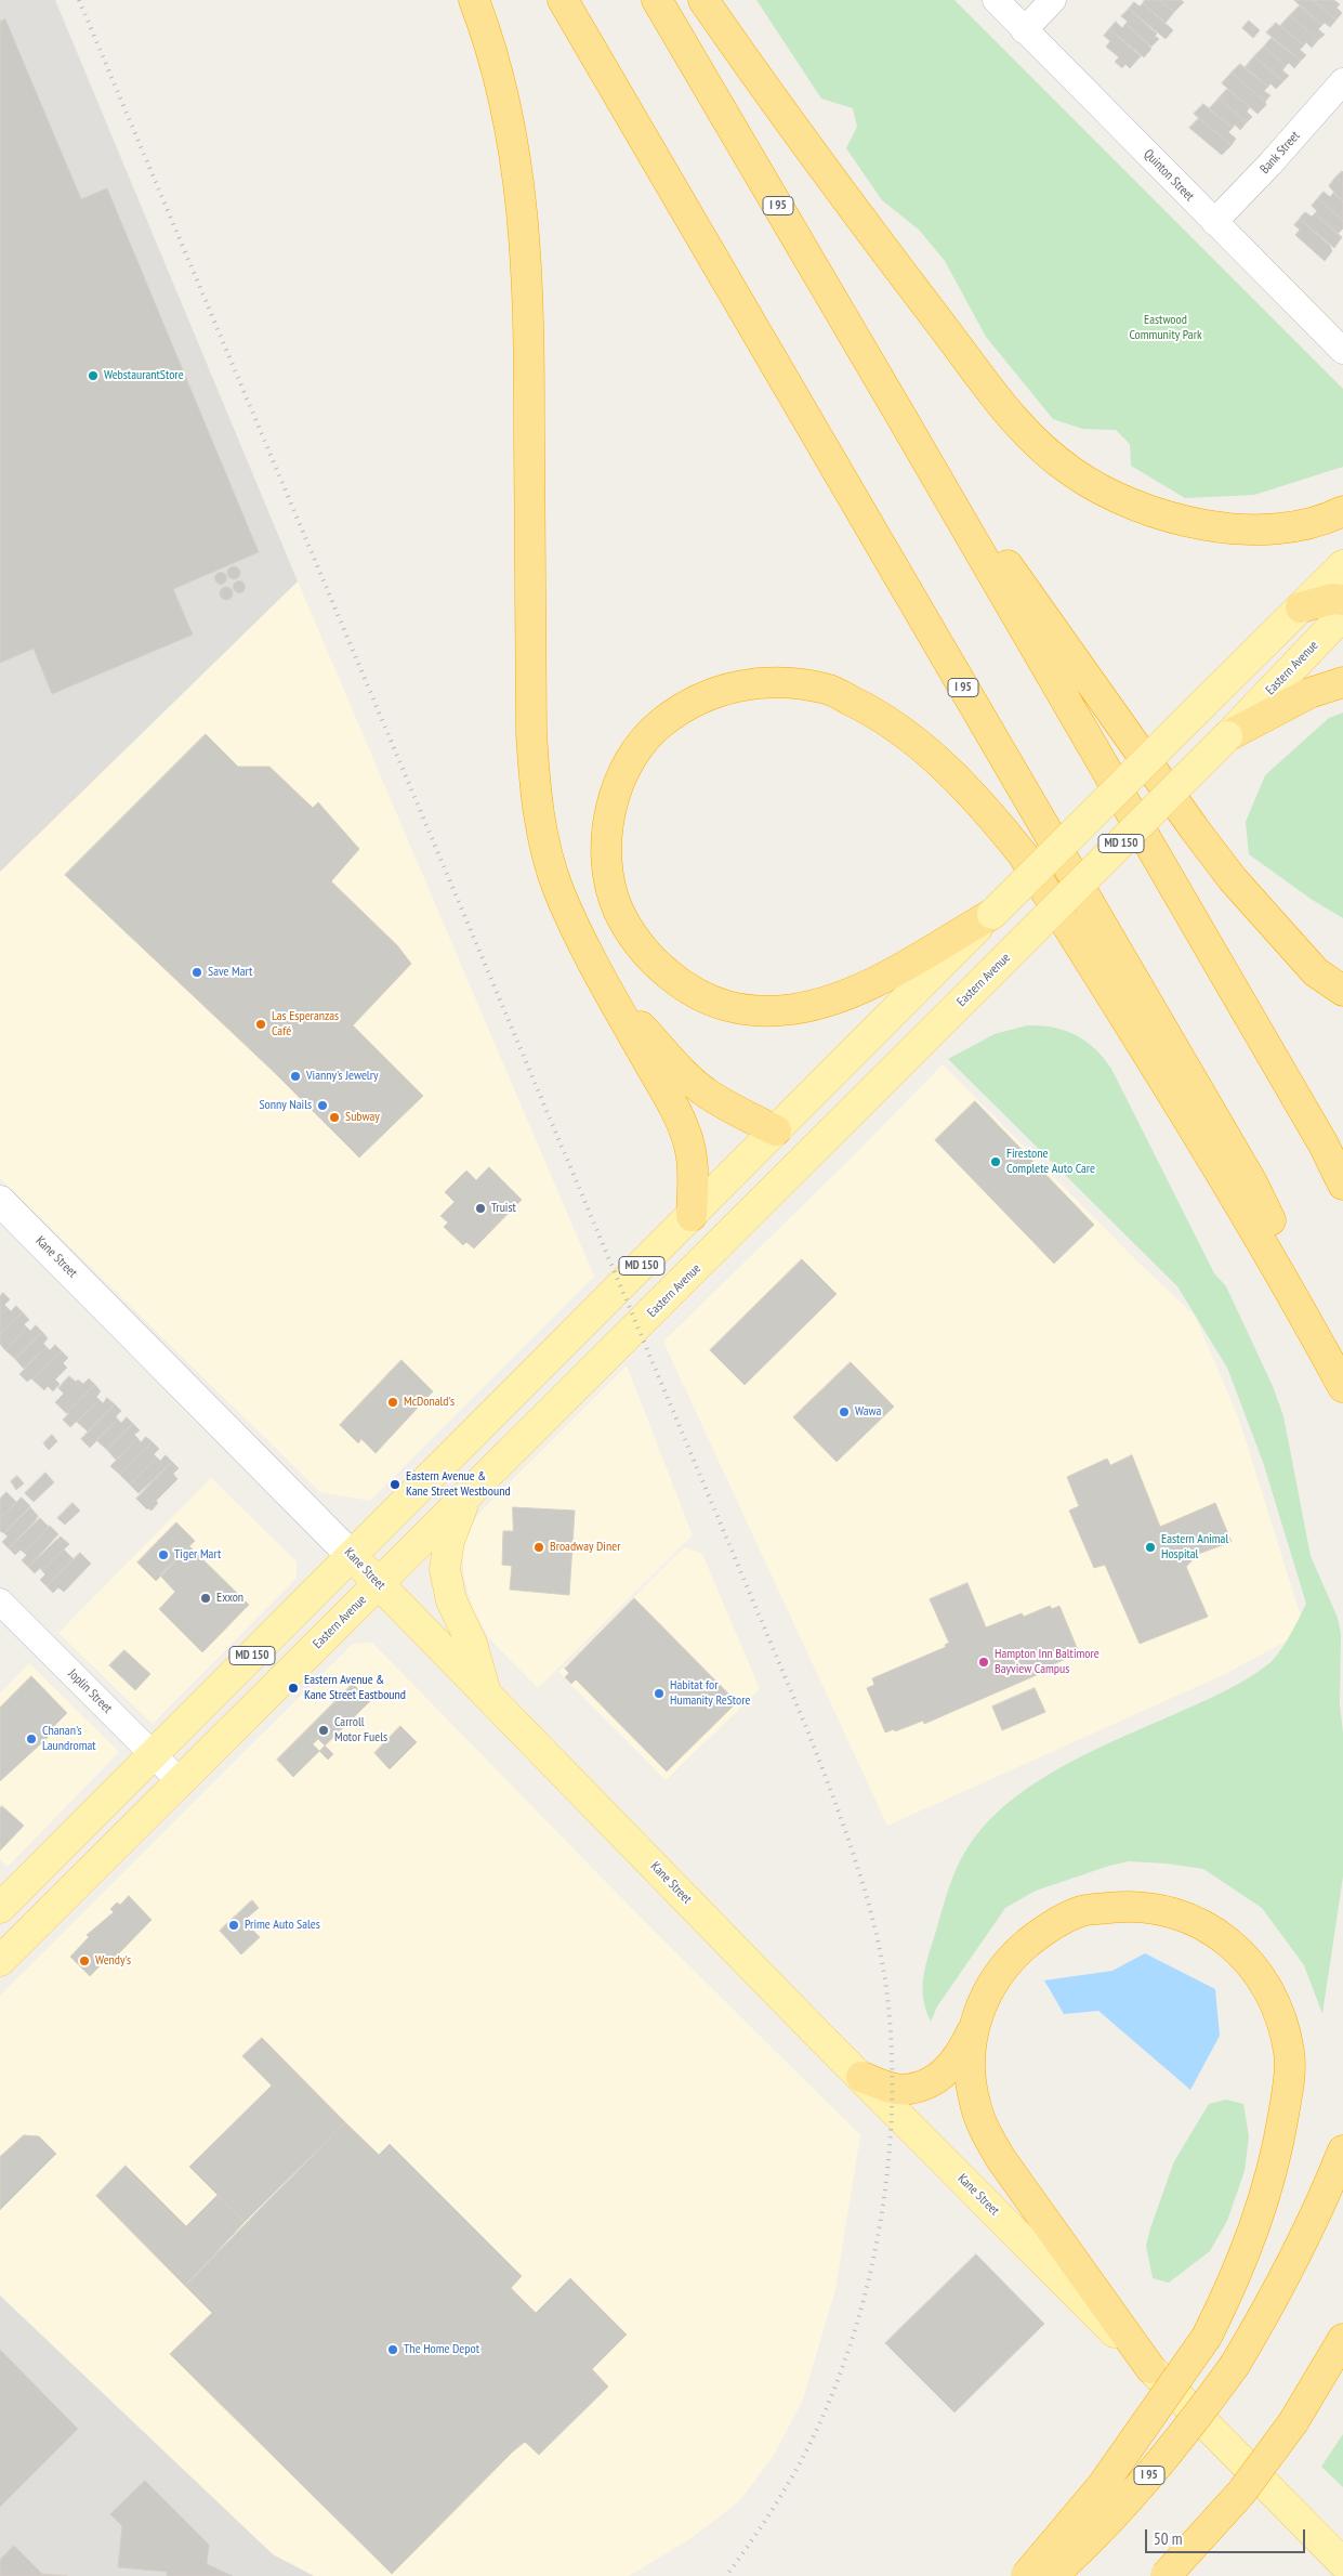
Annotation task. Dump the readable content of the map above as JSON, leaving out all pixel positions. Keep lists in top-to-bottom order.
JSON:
{
  "streets": {
    "highway": ["I 95"],
    "main road": ["Eastern Avenue", "MD 150", "Kane Street"],
    "street": ["Bank Street", "Quinton Street", "Joplin Street"]
  },
  "crossings": [
    ["Bank Street", "Quinton Street"],
    ["Eastern Avenue", "Kane Street"],
    ["Eastern Avenue", "Joplin Street"],
    ["MD 150", "Kane Street"],
    ["MD 150", "Joplin Street"]
  ],
  "parks": ["Eastwood Community Park"],
  "places": [
    "WebstaurantStore",
    "Save Mart",
    "Las Esperanzas Café",
    "Vianny's Jewelry",
    "Sonny Nails",
    "Subway",
    "Firestone Complete Auto Care",
    "Truist",
    "McDonald's",
    "Wawa",
    "Eastern Avenue & Kane Street Westbound",
    "Broadway Diner",
    "Eastern Animal Hospital",
    "Tiger Mart",
    "Exxon",
    "Hampton Inn Baltimore Bayview Campus",
    "Eastern Avenue & Kane Street Eastbound",
    "Habitat for Humanity ReStore",
    "Carroll Motor Fuels",
    "Chanan's Laundromat",
    "Prime Auto Sales",
    "Wendy's",
    "The Home Depot"
  ],
  "scale_bar": "50 m"
}
